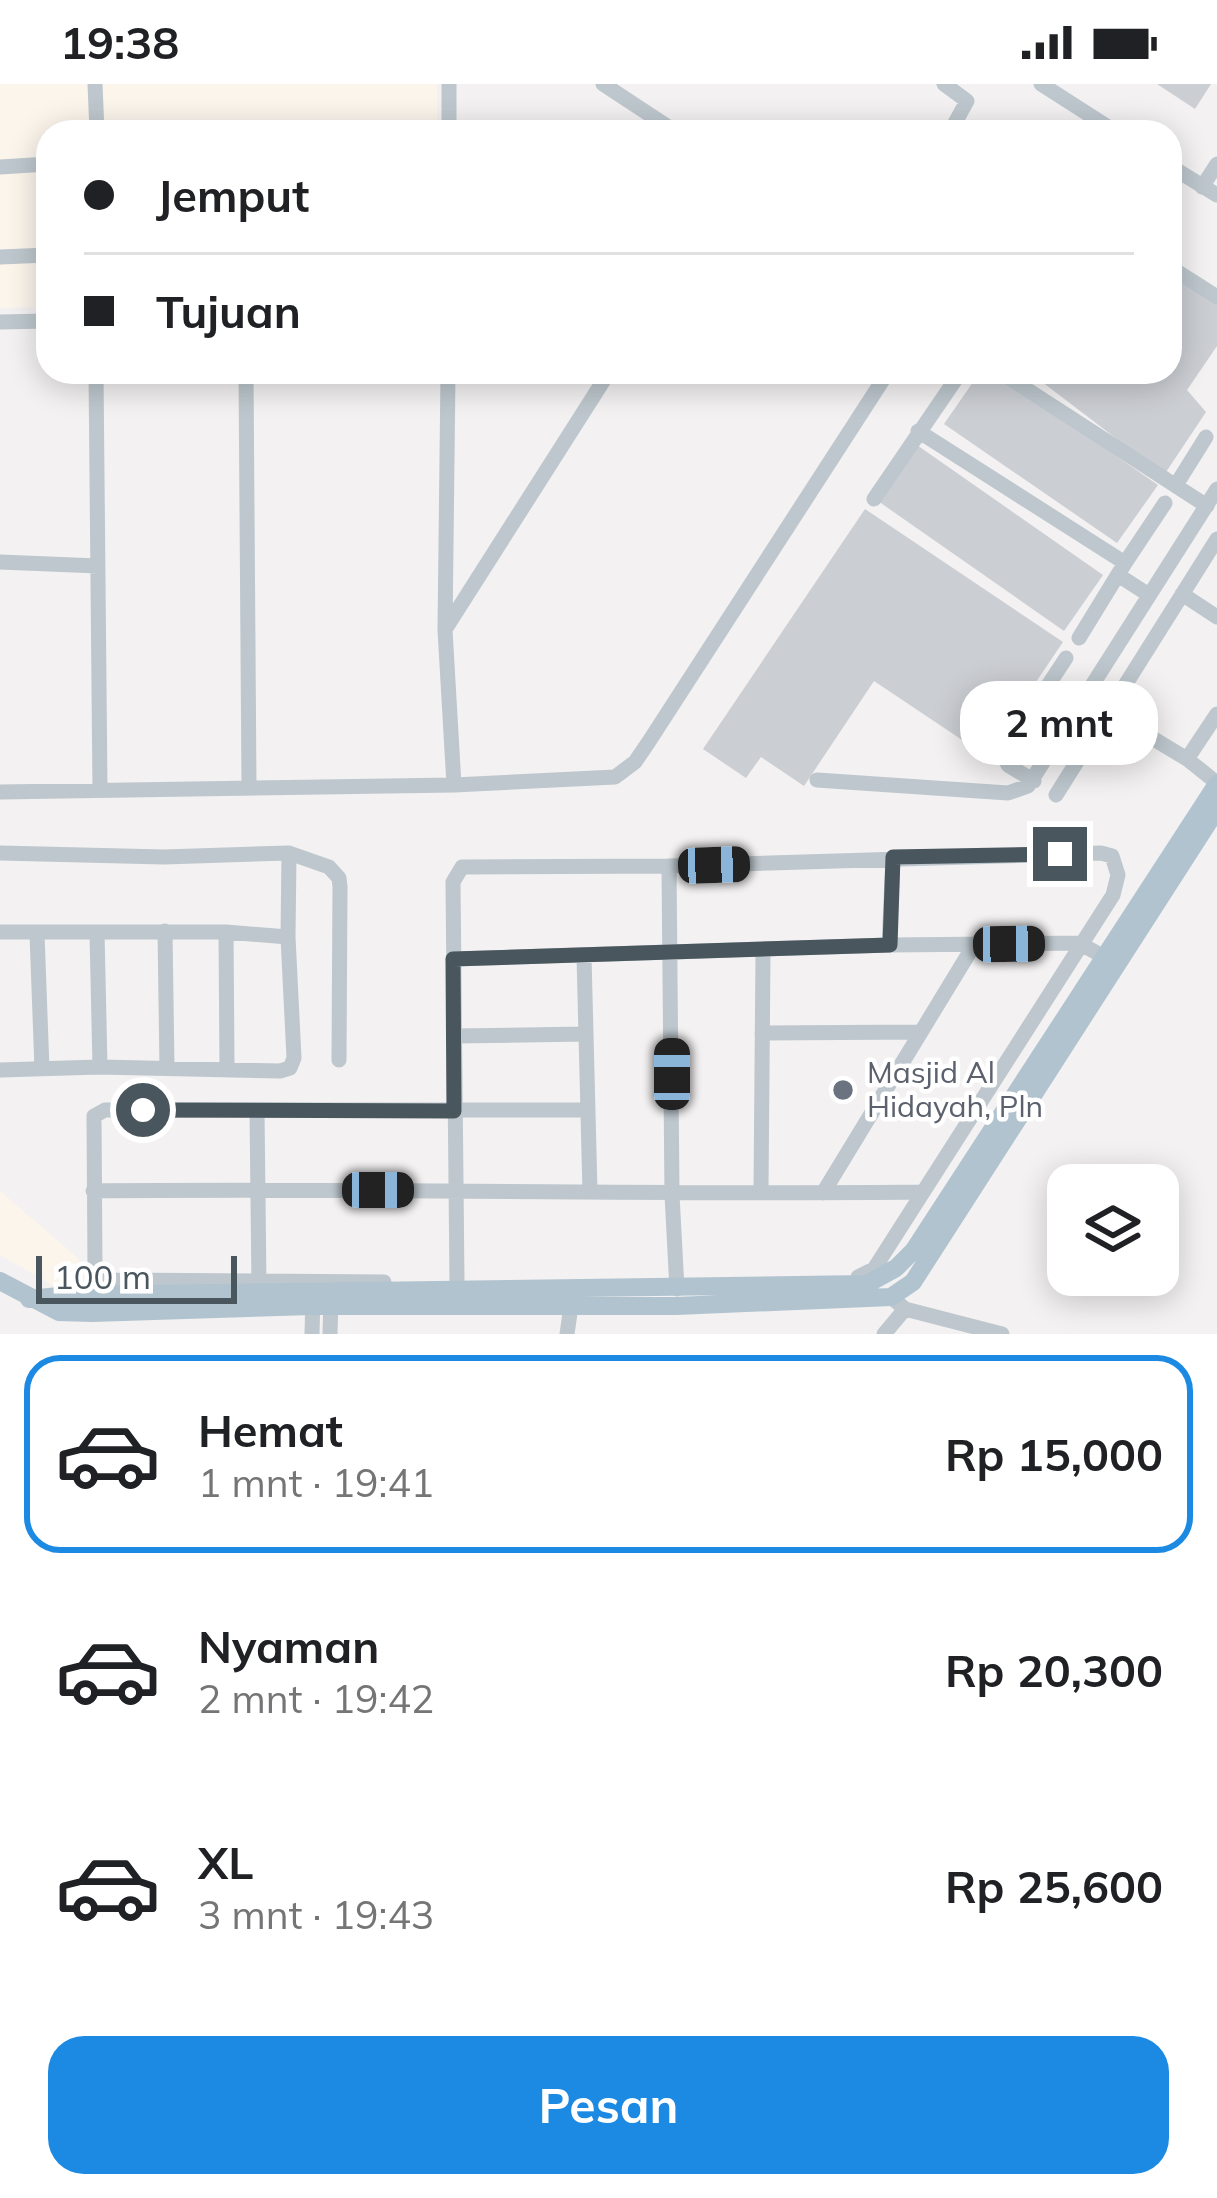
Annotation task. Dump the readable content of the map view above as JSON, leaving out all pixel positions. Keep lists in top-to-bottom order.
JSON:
{
  "places": ["Masjid Al Hidayah, Pln"],
  "scale_bar": "100 m",
  "page": {
    "status": "19:38",
    "banner": ["Jemput", "Tujuan"],
    "bubble": "2 mnt",
    "scale": "100 m",
    "list": [
      {
        "name": "Hemat",
        "note": "1 mnt · 19:41",
        "value": "Rp 15,000"
      },
      {
        "name": "Nyaman",
        "note": "2 mnt · 19:42",
        "value": "Rp 20,300"
      },
      {
        "name": "XL",
        "note": "3 mnt · 19:43",
        "value": "Rp 25,600"
      }
    ],
    "buttons": "Pesan"
  }
}
